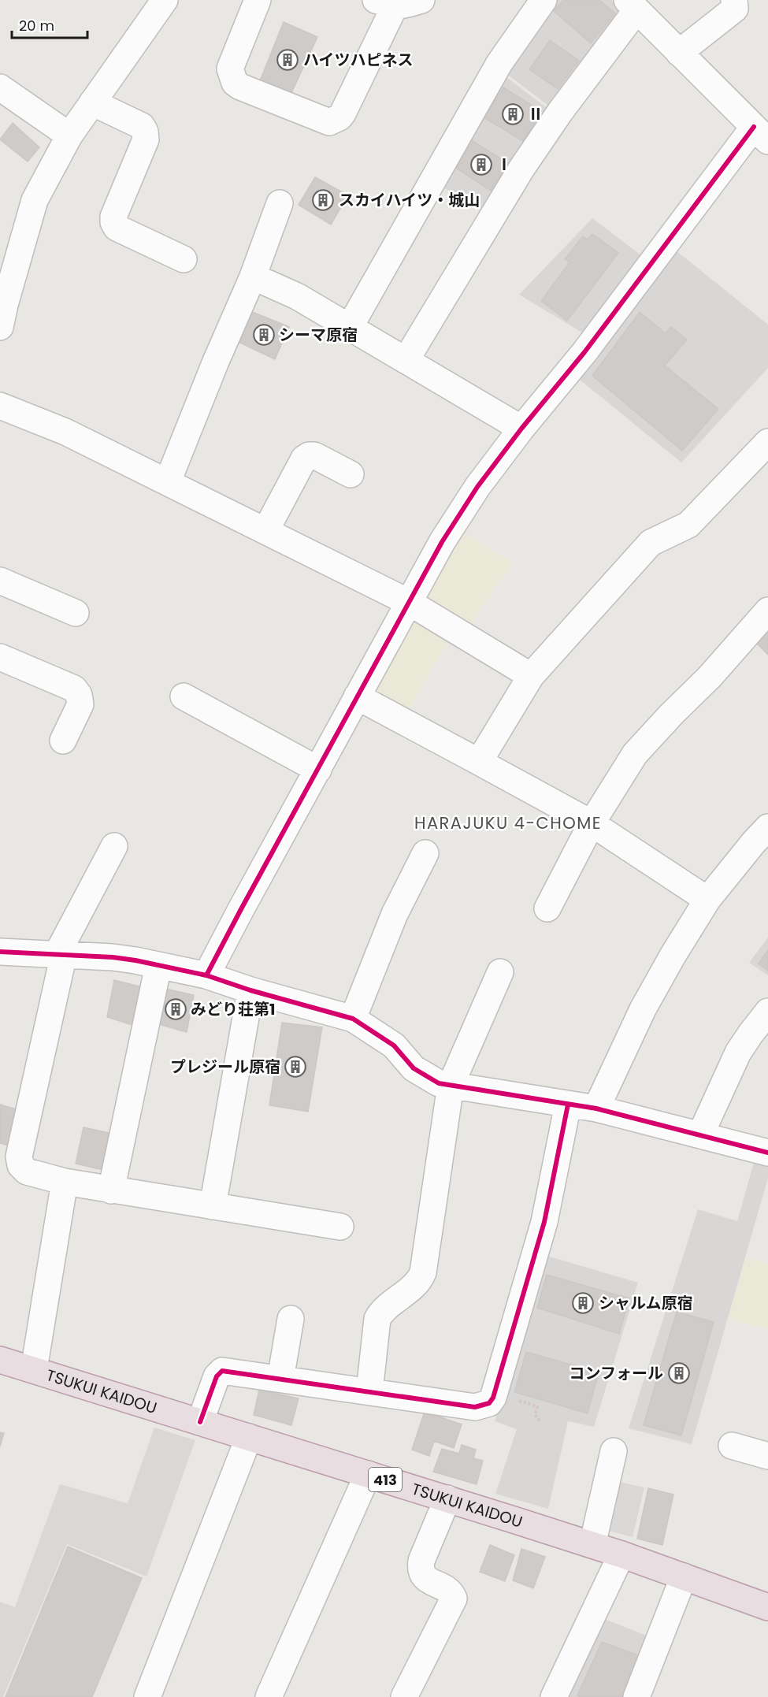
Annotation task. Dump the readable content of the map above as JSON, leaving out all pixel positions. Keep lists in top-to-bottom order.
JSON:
{
  "streets": {
    "highway": ["TSUKUI KAIDOU", "413"]
  },
  "districts": ["HARAJUKU 4-CHOME"],
  "places": {
    "building": [
      "ハイツハピネス",
      "Ⅱ",
      "Ⅰ",
      "スカイハイツ・城山",
      "シーマ原宿",
      "みどり荘第1",
      "プレジール原宿",
      "シャルム原宿",
      "コンフォール"
    ]
  },
  "scale_bar": "20 m"
}
